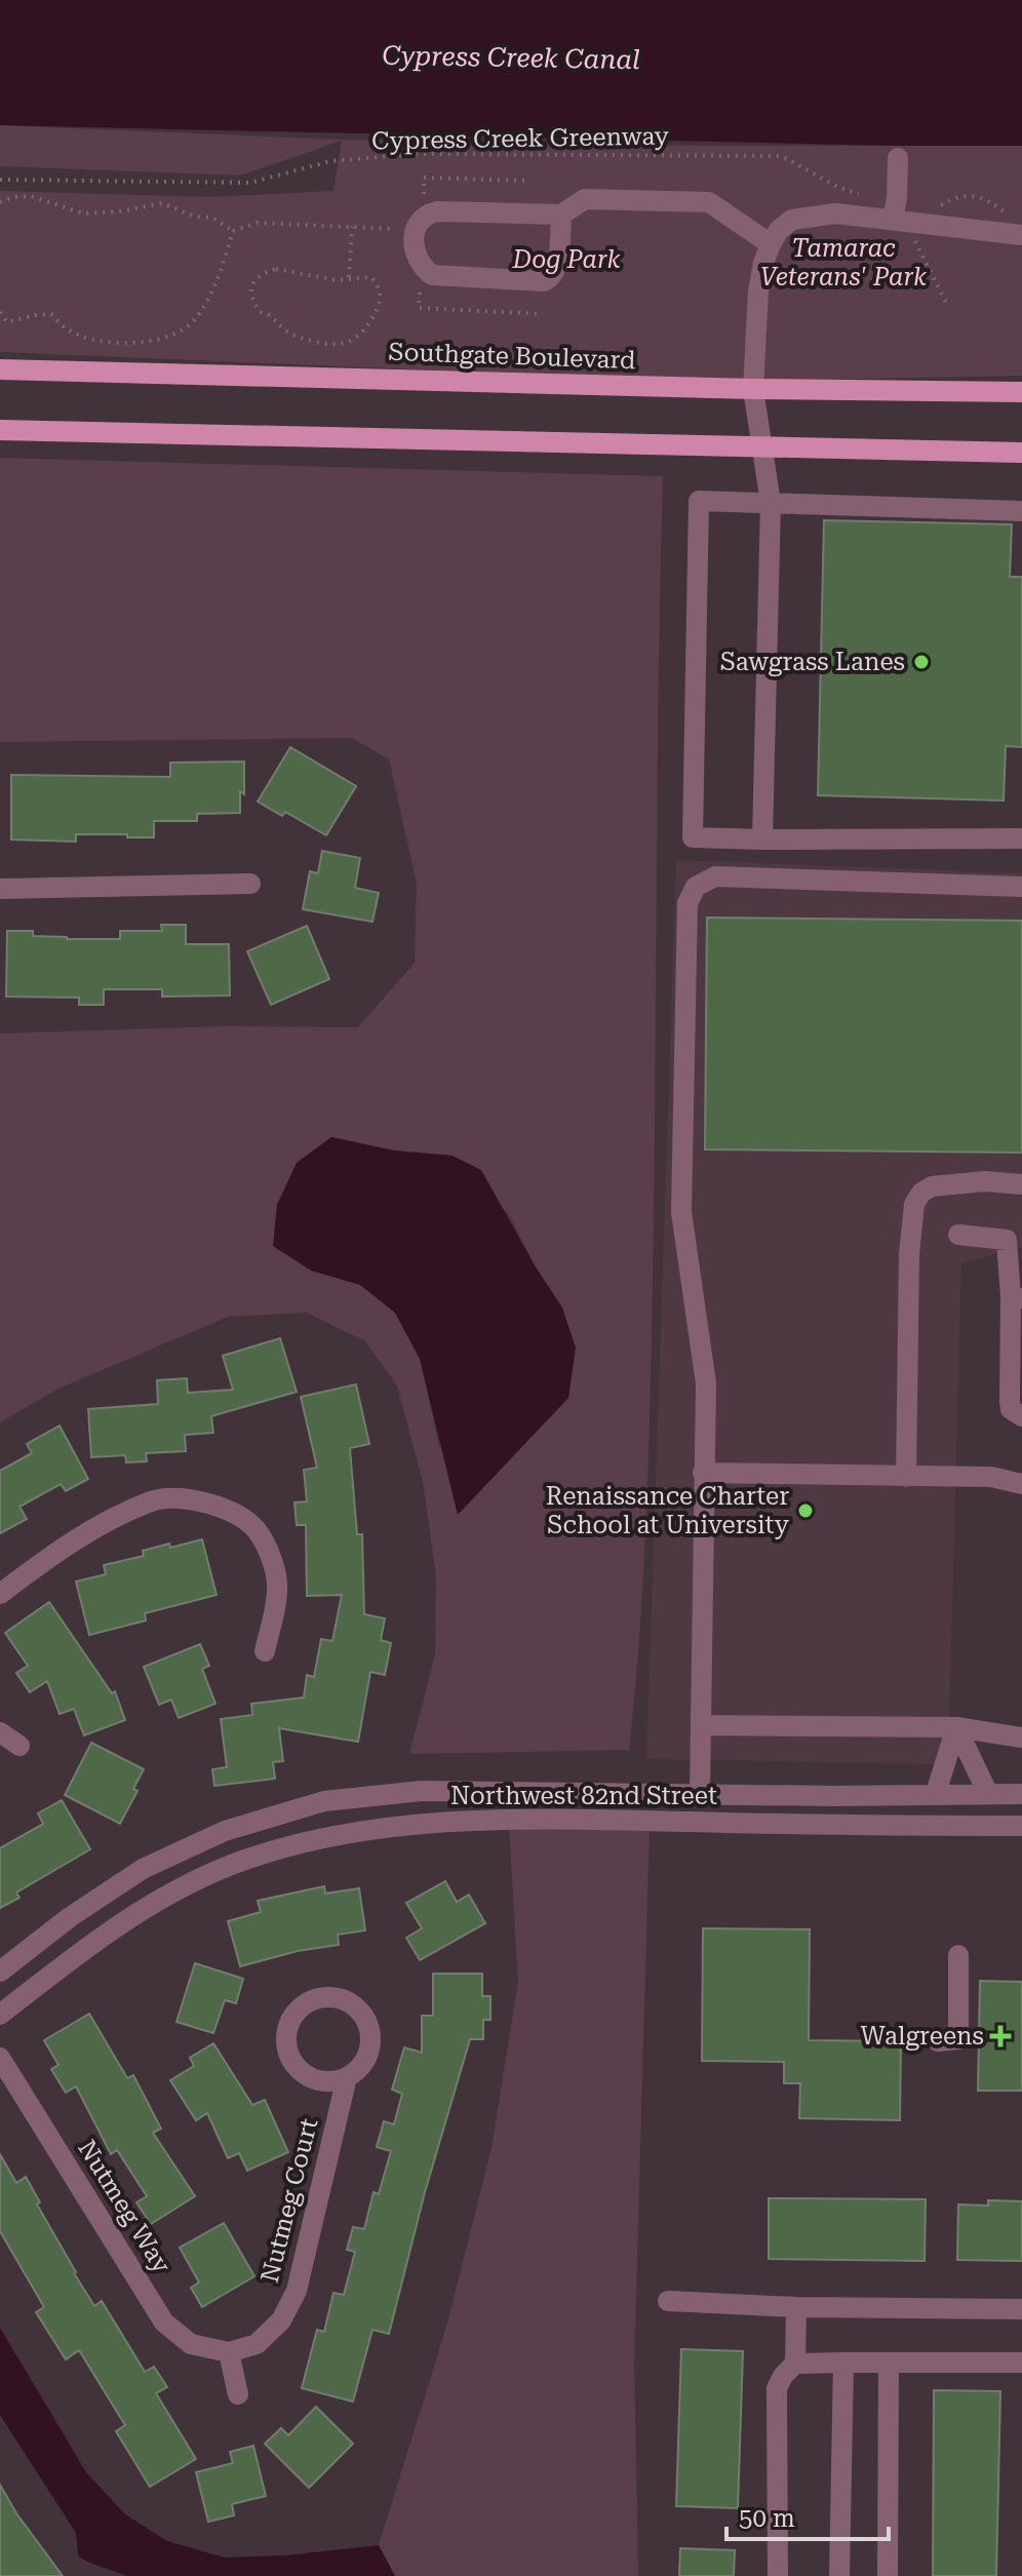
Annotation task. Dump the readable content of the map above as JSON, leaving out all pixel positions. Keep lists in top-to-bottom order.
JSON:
{
  "streets": {
    "main road": ["Southgate Boulevard"],
    "street": ["Northwest 82nd Street", "Nutmeg Court", "Nutmeg Way"],
    "path": ["Cypress Creek Greenway"]
  },
  "crossings": [
    ["Nutmeg Court", "Nutmeg Way"]
  ],
  "water": ["Cypress Creek Canal"],
  "parks": ["Tamarac Veterans' Park", "Dog Park"],
  "places": {
    "other": ["Sawgrass Lanes", "Renaissance Charter School at University"],
    "health": ["Walgreens"]
  },
  "scale_bar": "50 m"
}
